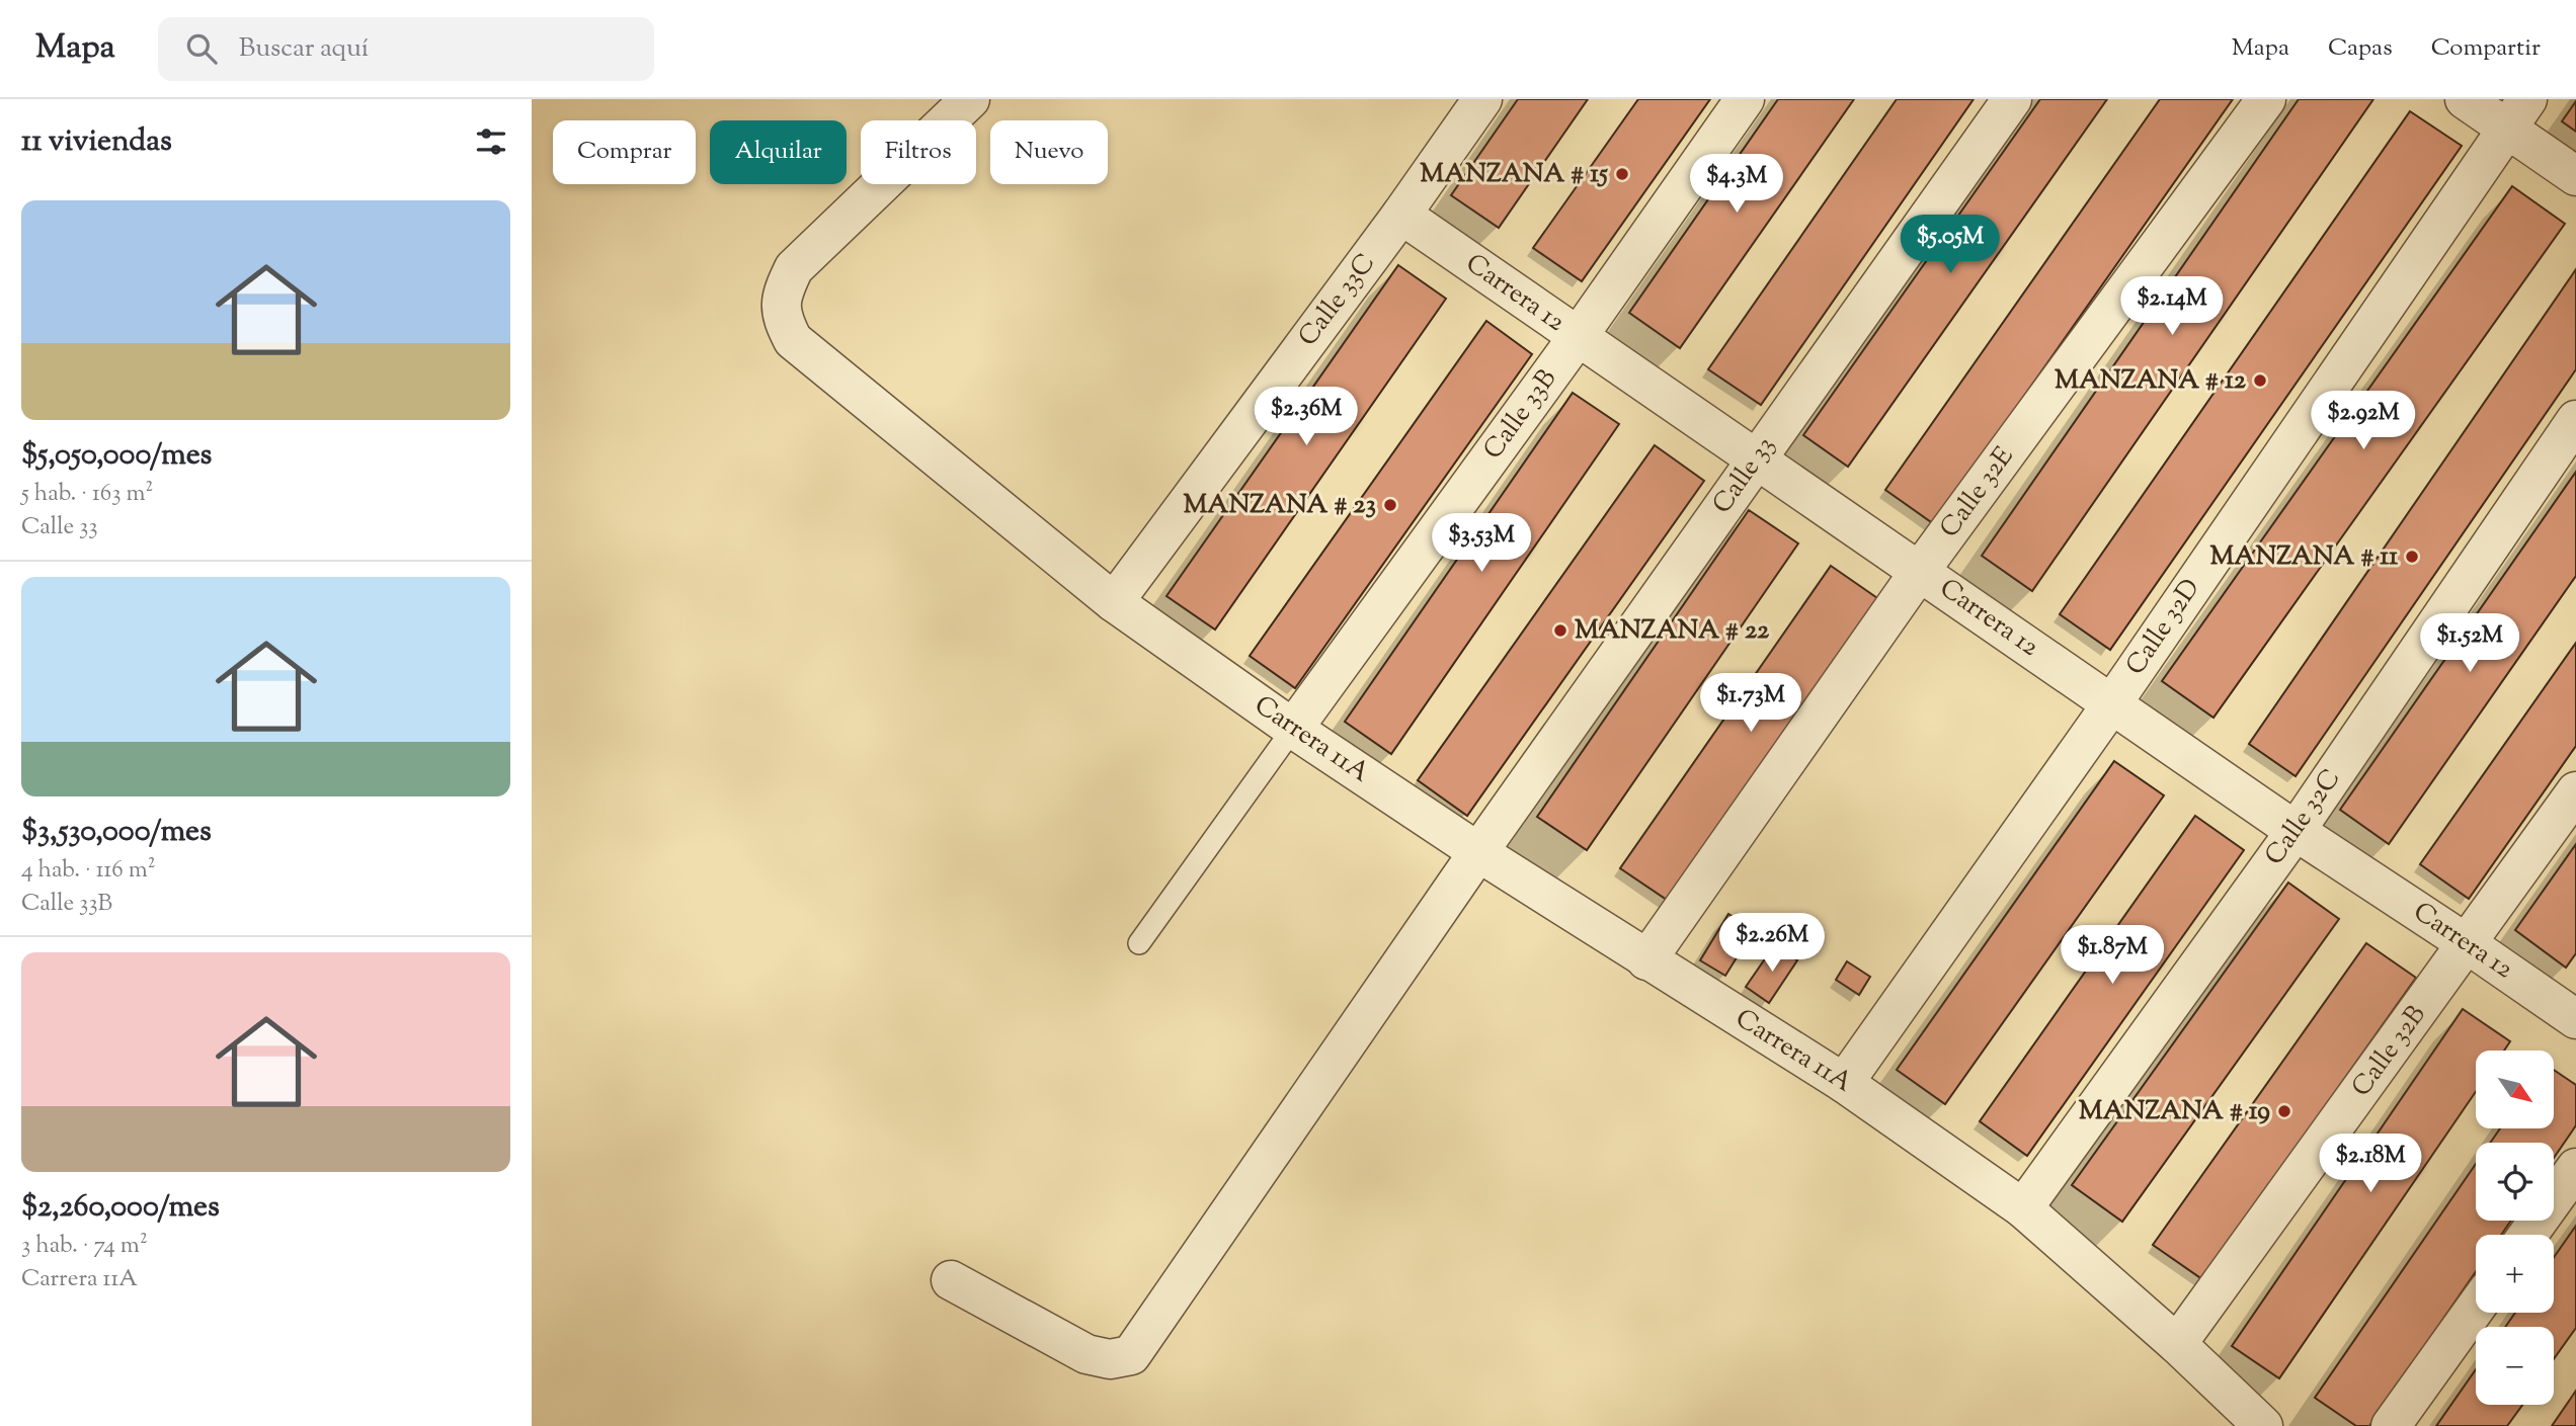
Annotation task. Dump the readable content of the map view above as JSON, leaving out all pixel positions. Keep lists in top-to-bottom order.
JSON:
{
  "streets": {
    "street": [
      "Carrera 12",
      "Calle 33C",
      "Calle 33B",
      "Calle 33",
      "Calle 32E",
      "Calle 32D",
      "Carrera 11A",
      "Calle 32C",
      "Calle 32B"
    ]
  },
  "crossings": [
    ["Carrera 12", "Calle 33C"],
    ["Carrera 12", "Calle 33B"],
    ["Carrera 12", "Calle 33"],
    ["Carrera 12", "Calle 32E"],
    ["Carrera 12", "Calle 32D"],
    ["Carrera 12", "Calle 32C"],
    ["Carrera 12", "Calle 32B"],
    ["Calle 33C", "Carrera 11A"],
    ["Calle 33B", "Carrera 11A"],
    ["Calle 33", "Carrera 11A"],
    ["Calle 32E", "Carrera 11A"],
    ["Calle 32D", "Carrera 11A"],
    ["Carrera 11A", "Calle 32C"],
    ["Carrera 11A", "Calle 32B"]
  ],
  "places": [
    "MANZANA # 15",
    "MANZANA # 12",
    "MANZANA # 23",
    "MANZANA # 11",
    "MANZANA # 22",
    "MANZANA # 19"
  ],
  "north": "bottom right",
  "page": {
    "header": "Mapa",
    "search": "Buscar aquí",
    "nav": ["Mapa", "Capas", "Compartir"],
    "heading": "11 viviendas",
    "chip": [
      "Comprar",
      "Alquilar",
      "Filtros",
      "Nuevo"
    ],
    "price": [
      "$4.3M",
      "$5.05M",
      "$2.14M",
      "$2.36M",
      "$2.92M",
      "$3.53M",
      "$1.52M",
      "$1.73M",
      "$2.26M",
      "$1.87M",
      "$2.18M"
    ],
    "list": [
      {
        "name": "$5,050,000/mes",
        "note": "5 hab. · 163 m² · Calle 33"
      },
      {
        "name": "$3,530,000/mes",
        "note": "4 hab. · 116 m² · Calle 33B"
      },
      {
        "name": "$2,260,000/mes",
        "note": "3 hab. · 74 m² · Carrera 11A"
      }
    ],
    "map_buttons": ["+", "−"]
  }
}
